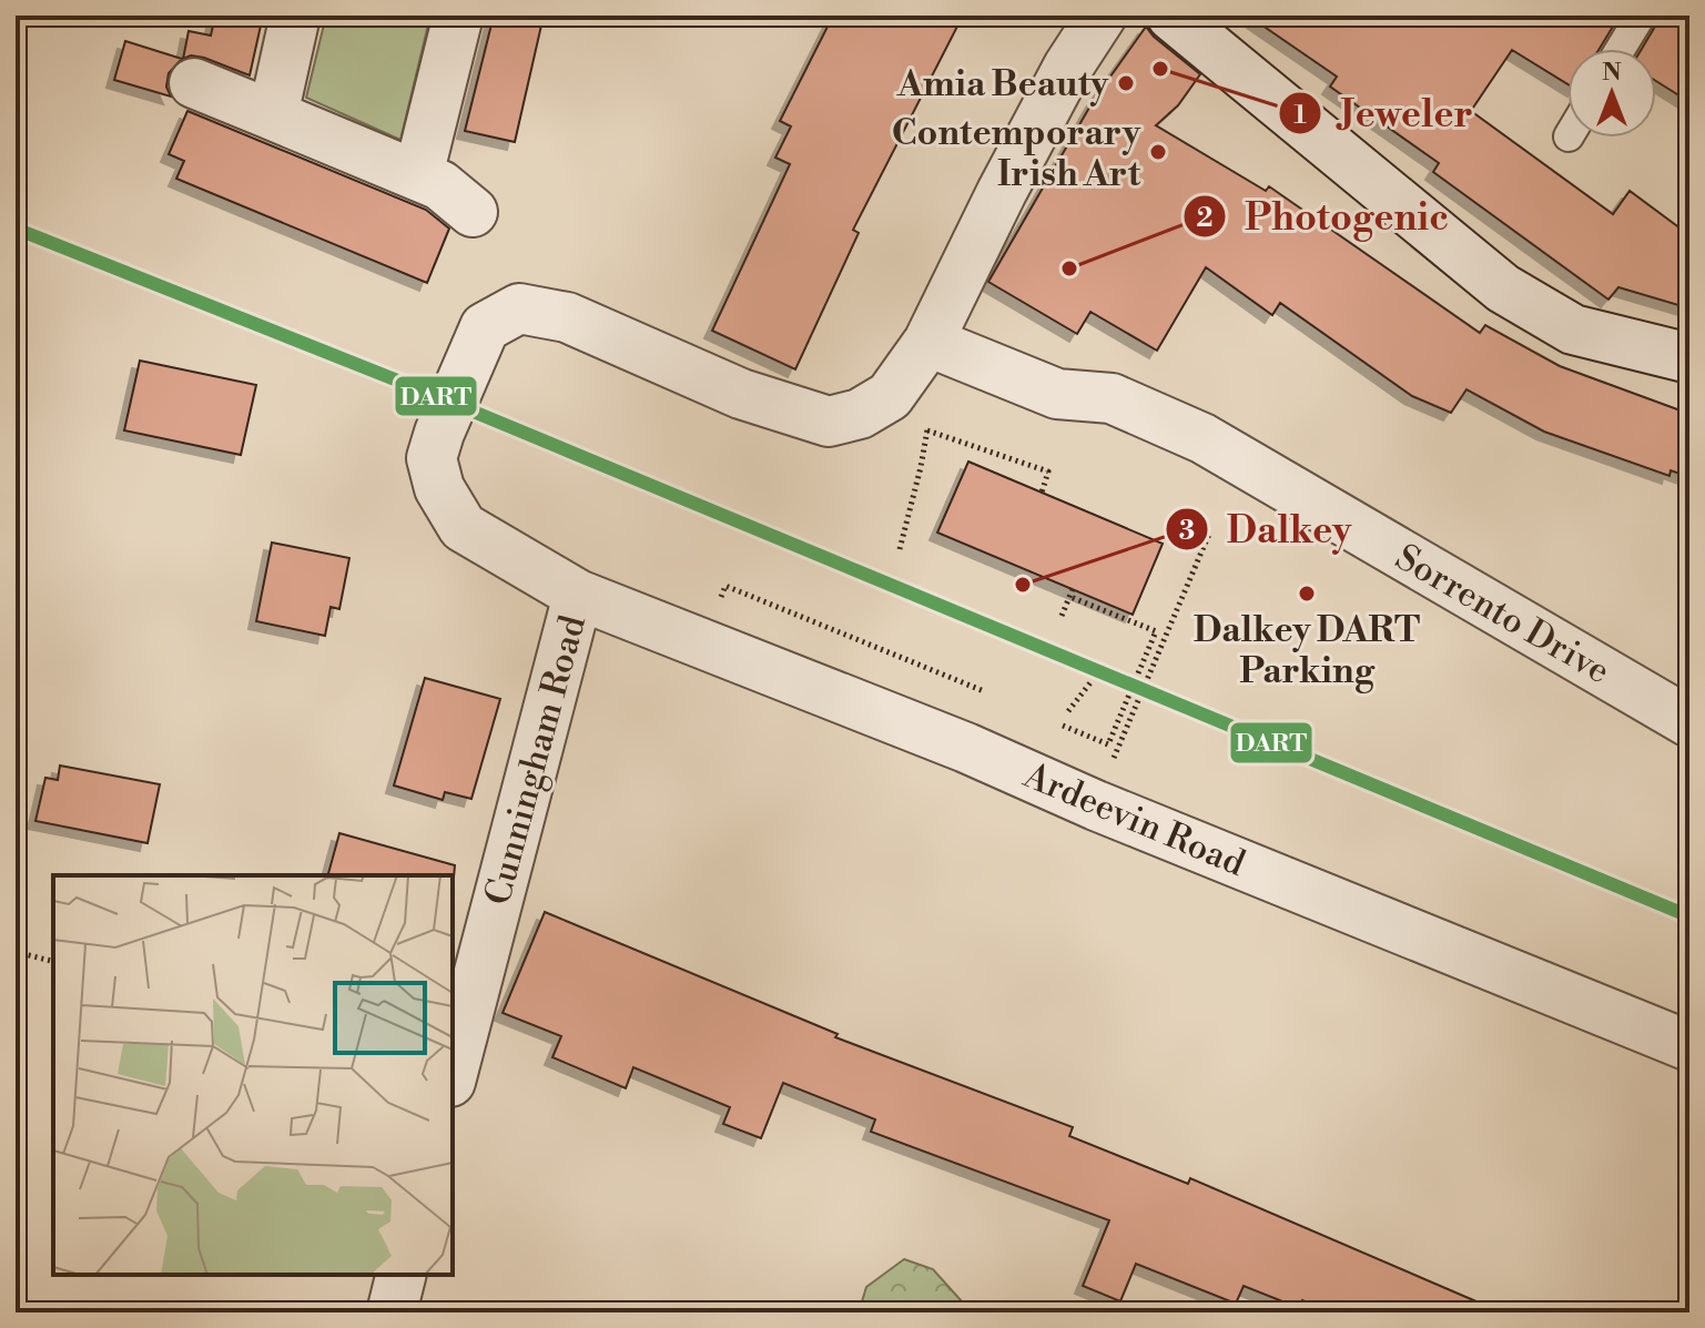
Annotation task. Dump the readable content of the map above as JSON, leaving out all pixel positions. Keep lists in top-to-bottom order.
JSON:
{
  "streets": {
    "street": ["Sorrento Drive", "Cunningham Road", "Ardeevin Road"]
  },
  "crossings": [
    ["Sorrento Drive", "Cunningham Road"],
    ["Cunningham Road", "Ardeevin Road"]
  ],
  "places": [
    "Jeweler",
    "Amia Beauty",
    "Contemporary Irish Art",
    "Photogenic",
    "Dalkey",
    "Dalkey DART Parking"
  ],
  "lines": ["rail line DART"],
  "north": "top"
}
